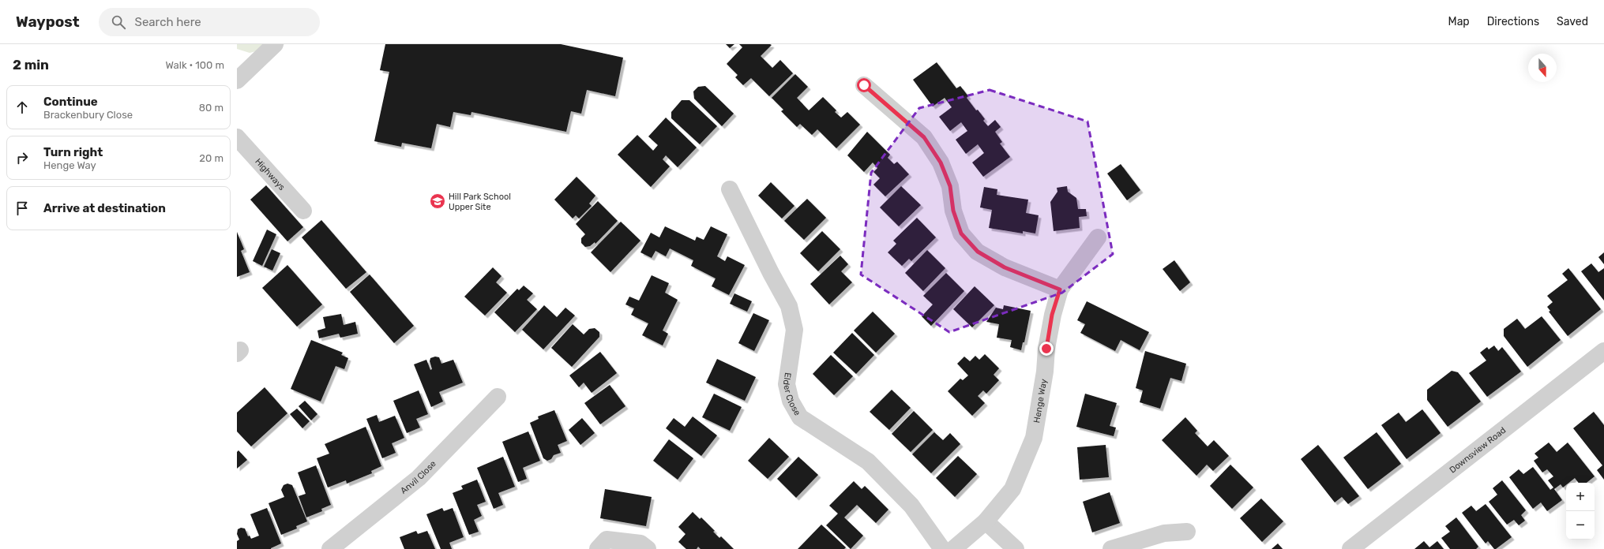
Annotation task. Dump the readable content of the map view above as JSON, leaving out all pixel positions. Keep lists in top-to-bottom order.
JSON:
{
  "streets": {
    "street": [
      "Highways",
      "Elder Close",
      "Henge Way",
      "Downsview Road",
      "Anvil Close"
    ]
  },
  "places": {
    "school or university": ["Hill Park School Upper Site"]
  },
  "north": "bottom",
  "page": {
    "header": "Waypost",
    "search": "Search here",
    "nav": ["Map", "Directions", "Saved"],
    "heading": ["2 min", "Walk · 100 m"],
    "list": [
      ["Continue", "Brackenbury Close", "80 m"],
      ["Turn right", "Henge Way", "20 m"],
      "Arrive at destination"
    ],
    "map_buttons": ["+", "−"]
  }
}
